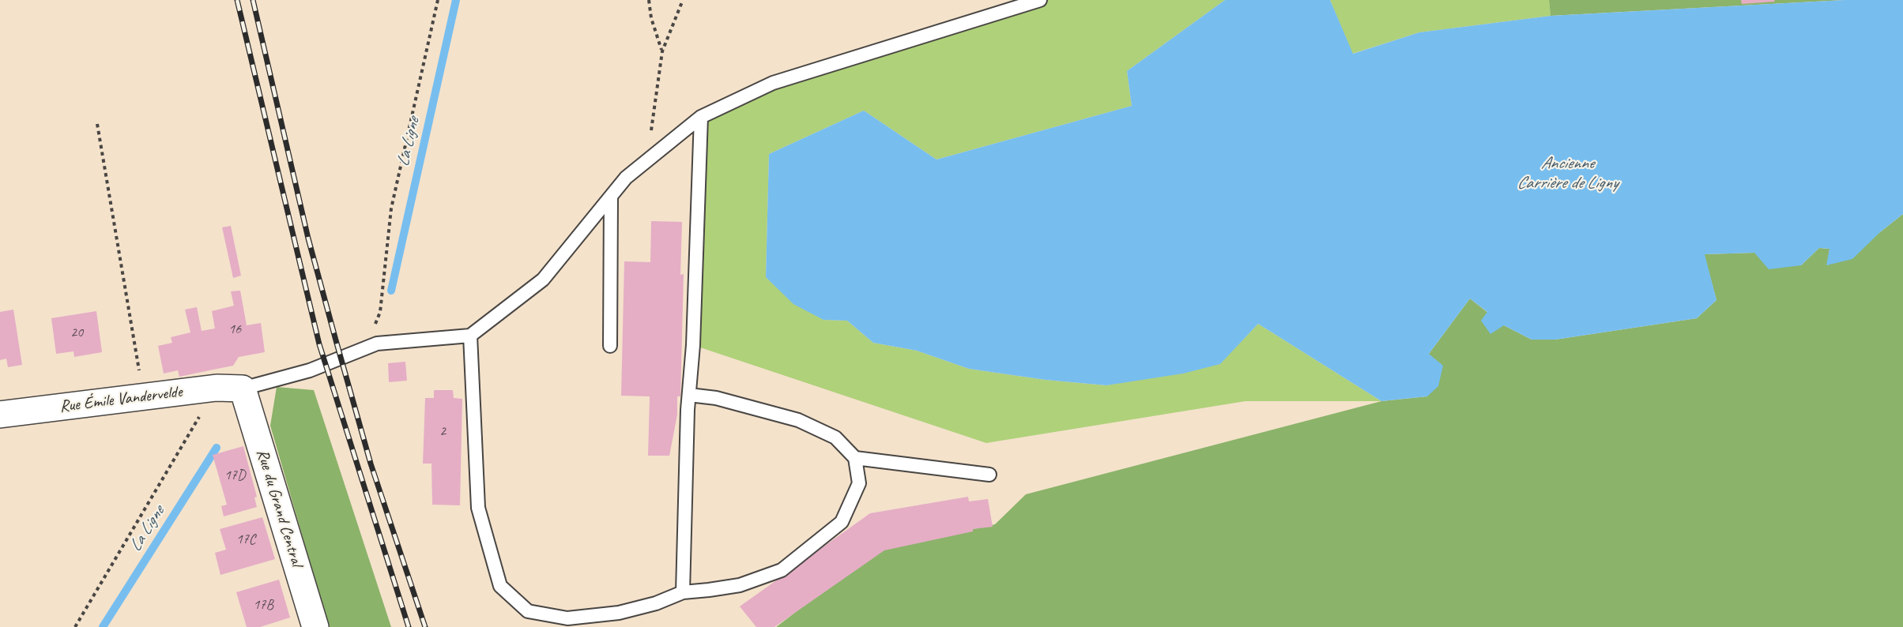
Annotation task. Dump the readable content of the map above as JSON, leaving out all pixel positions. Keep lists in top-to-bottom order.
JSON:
{
  "streets": {
    "street": ["Rue Émile Vandervelde", "Rue du Grand Central"]
  },
  "crossings": [
    ["Rue Émile Vandervelde", "Rue du Grand Central"]
  ],
  "water": ["La Ligne", "Ancienne Carrière de Ligny"],
  "house_numbers": [
    "16",
    "20",
    "2",
    "17D",
    "17C",
    "17B"
  ]
}
